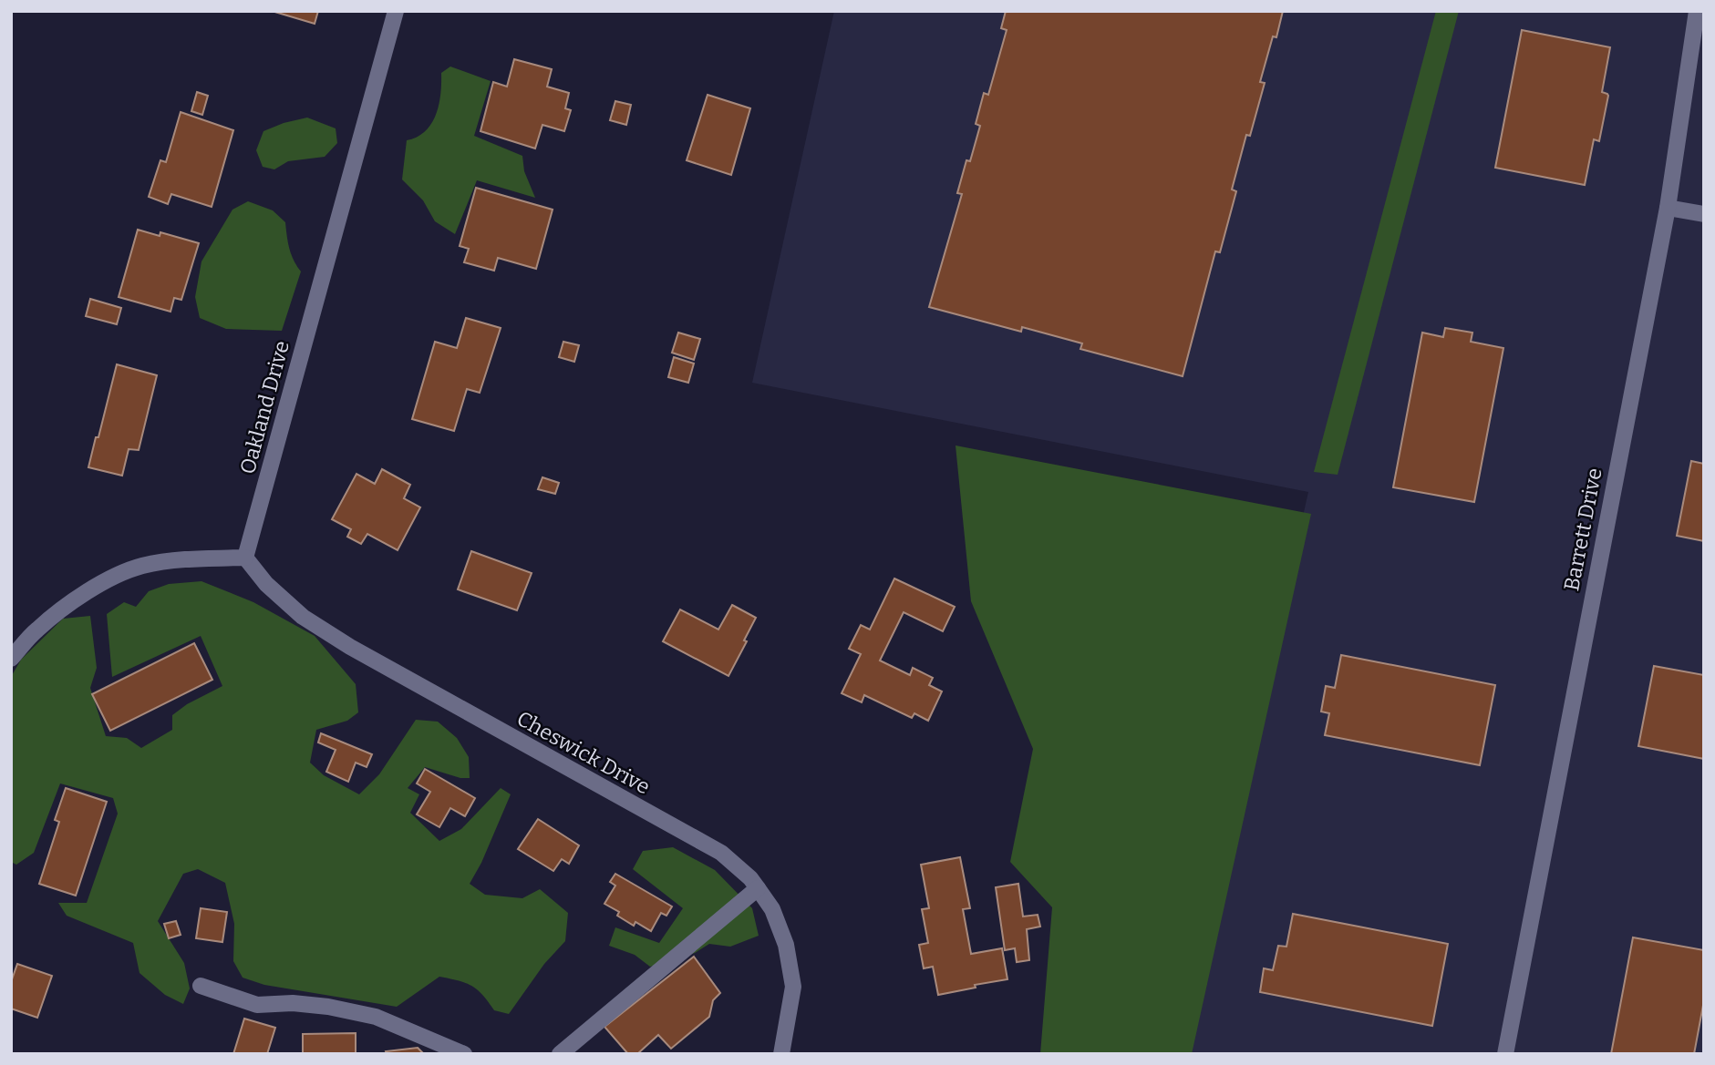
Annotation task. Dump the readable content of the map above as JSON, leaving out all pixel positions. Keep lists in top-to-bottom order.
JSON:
{
  "streets": {
    "street": ["Oakland Drive", "Barrett Drive", "Cheswick Drive"]
  },
  "crossings": [
    ["Oakland Drive", "Cheswick Drive"]
  ]
}
